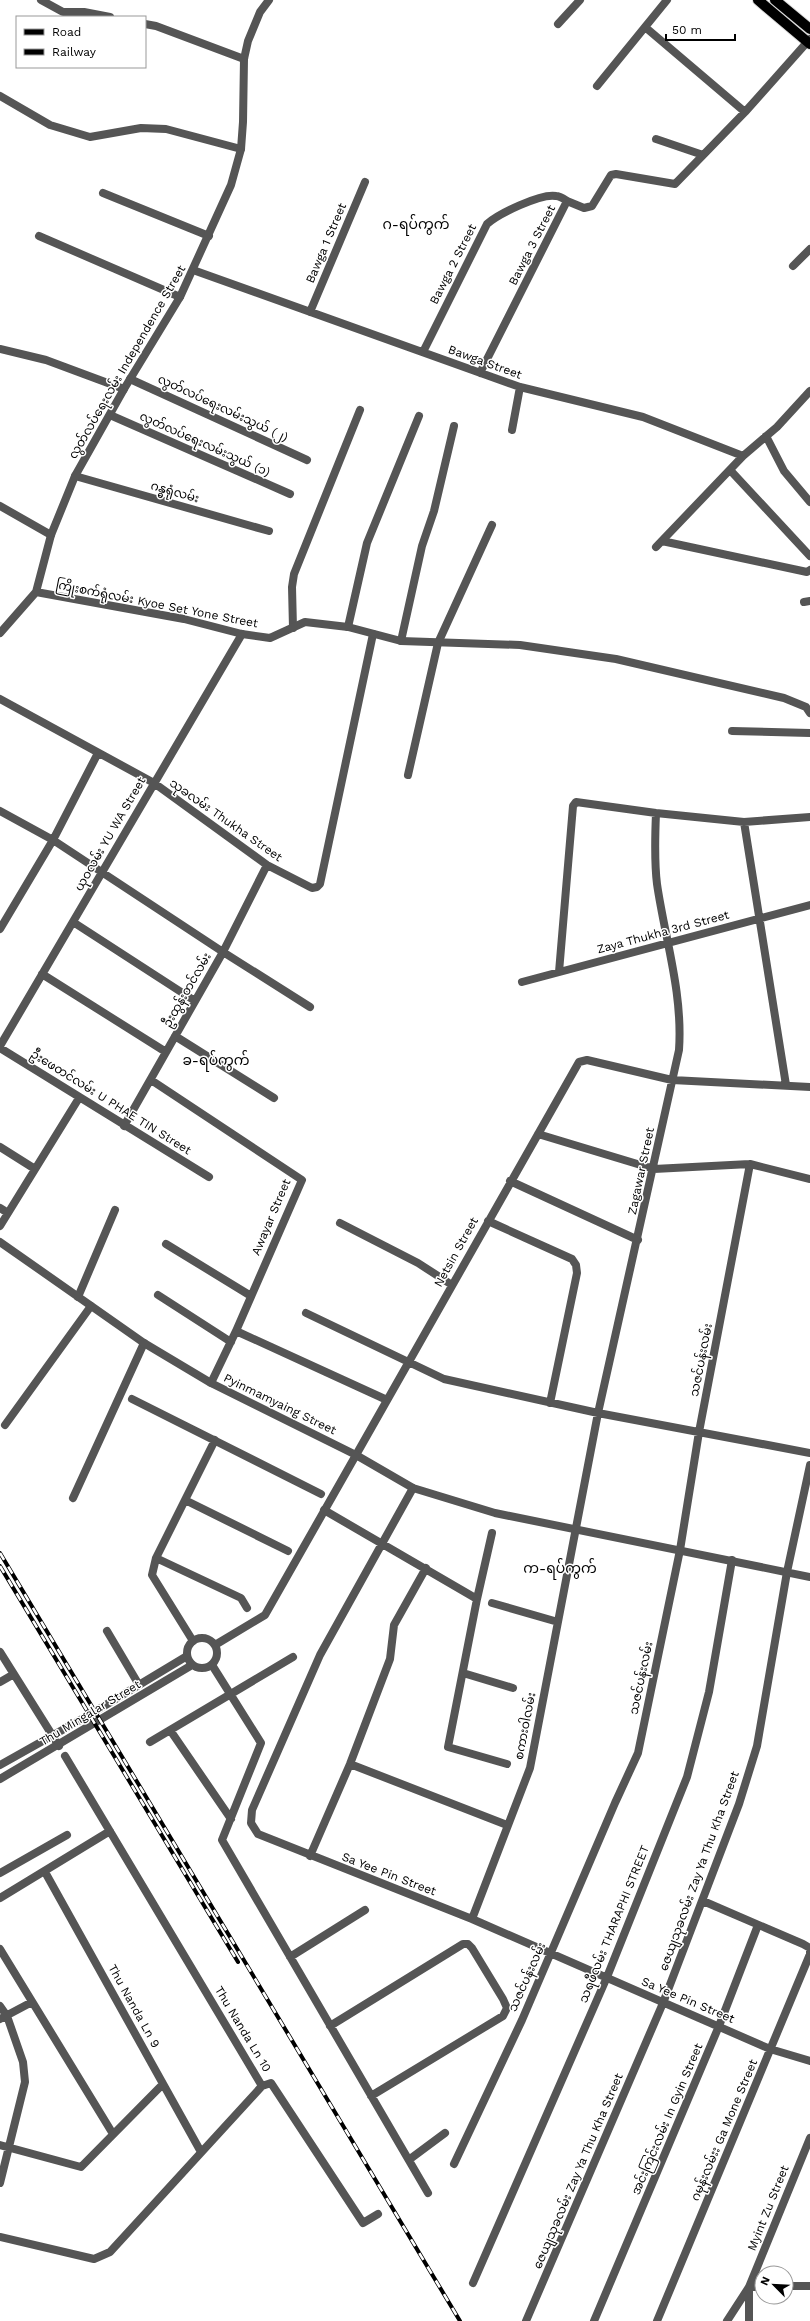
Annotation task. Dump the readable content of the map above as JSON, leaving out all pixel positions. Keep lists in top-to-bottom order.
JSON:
{
  "streets": {
    "street": [
      "Bawga 1 Street",
      "Bawga 3 Street",
      "Bawga 2 Street",
      "လွတ်လပ်ရေးလမ်း Independence Street",
      "Bawga Street",
      "လွတ်လပ်ရေးလမ်းသွယ် (၂)",
      "လွတ်လပ်ရေးလမ်းသွယ် (၁)",
      "ဂန္ဓရုံလမ်း",
      "ကြိုးစက်ရုံလမ်း Kyoe Set Yone Street",
      "သုခလမ်း Thukha Street",
      "ယုဝလမ်း YU WA Street",
      "Zaya Thukha 3rd Street",
      "ဦးထွန်းတင်လမ်း",
      "ဦးဖေတင်လမ်း U PHAE TIN Street",
      "Zagawar Street",
      "Awayar Street",
      "Netsin Street",
      "သဇင်ပန်းလမ်း",
      "Pyinmamyaing Street",
      "Thu Mingalar Street",
      "စကားဝါလမ်း",
      "ဇေယျသုခလမ်း Zay Ya Thu Kha Street",
      "Sa Yee Pin Street",
      "သရဖီလမ်း THARAPHI STREET",
      "Thu Nanda Ln 9",
      "Thu Nanda Ln 10",
      "အင်းကြင်းလမ်း In Gyin Street",
      "ဂမုန်းလမ်းး Ga Mone Street",
      "Myint Zu Street"
    ]
  },
  "crossings": [
    ["Bawga 1 Street", "Bawga Street"],
    ["Bawga 3 Street", "Bawga 2 Street"],
    ["Bawga 3 Street", "Bawga Street"],
    ["Bawga 2 Street", "Bawga Street"],
    ["လွတ်လပ်ရေးလမ်း Independence Street", "Bawga Street"],
    ["လွတ်လပ်ရေးလမ်း Independence Street", "လွတ်လပ်ရေးလမ်းသွယ် (၂)"],
    ["လွတ်လပ်ရေးလမ်း Independence Street", "လွတ်လပ်ရေးလမ်းသွယ် (၁)"],
    ["လွတ်လပ်ရေးလမ်း Independence Street", "ဂန္ဓရုံလမ်း"],
    ["လွတ်လပ်ရေးလမ်း Independence Street", "ကြိုးစက်ရုံလမ်း Kyoe Set Yone Street"],
    ["ကြိုးစက်ရုံလမ်း Kyoe Set Yone Street", "သုခလမ်း Thukha Street"],
    ["ကြိုးစက်ရုံလမ်း Kyoe Set Yone Street", "ယုဝလမ်း YU WA Street"],
    ["သုခလမ်း Thukha Street", "ယုဝလမ်း YU WA Street"],
    ["သုခလမ်း Thukha Street", "ဦးထွန်းတင်လမ်း"],
    ["ယုဝလမ်း YU WA Street", "ဦးဖေတင်လမ်း U PHAE TIN Street"],
    ["Zaya Thukha 3rd Street", "Zagawar Street"],
    ["ဦးထွန်းတင်လမ်း", "ဦးဖေတင်လမ်း U PHAE TIN Street"],
    ["ဦးထွန်းတင်လမ်း", "Awayar Street"],
    ["Zagawar Street", "Netsin Street"],
    ["Zagawar Street", "Pyinmamyaing Street"],
    ["Zagawar Street", "စကားဝါလမ်း"],
    ["Awayar Street", "Pyinmamyaing Street"],
    ["Netsin Street", "Pyinmamyaing Street"],
    ["Netsin Street", "Thu Mingalar Street"],
    ["သဇင်ပန်းလမ်း", "Pyinmamyaing Street"],
    ["သဇင်ပန်းလမ်း", "Sa Yee Pin Street"],
    ["Pyinmamyaing Street", "စကားဝါလမ်း"],
    ["Pyinmamyaing Street", "ဇေယျသုခလမ်း Zay Ya Thu Kha Street"],
    ["Pyinmamyaing Street", "Sa Yee Pin Street"],
    ["Pyinmamyaing Street", "သရဖီလမ်း THARAPHI STREET"],
    ["စကားဝါလမ်း", "Sa Yee Pin Street"],
    ["ဇေယျသုခလမ်း Zay Ya Thu Kha Street", "Sa Yee Pin Street"],
    ["Sa Yee Pin Street", "သရဖီလမ်း THARAPHI STREET"],
    ["Sa Yee Pin Street", "အင်းကြင်းလမ်း In Gyin Street"],
    ["Sa Yee Pin Street", "ဂမုန်းလမ်းး Ga Mone Street"],
    ["Thu Nanda Ln 9", "Thu Nanda Ln 10"]
  ],
  "districts": ["ဂ-ရပ်ကွက်", "ခ-ရပ်ကွက်", "က-ရပ်ကွက်"],
  "legend": ["Road", "Railway"],
  "scale_bar": "50 m",
  "north": "top left"
}
